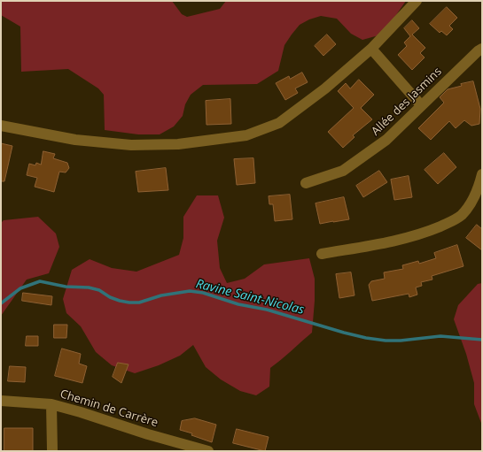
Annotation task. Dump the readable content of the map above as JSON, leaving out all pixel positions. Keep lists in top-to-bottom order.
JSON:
{
  "streets": {
    "street": ["Allée des Jasmins", "Chemin de Carrère"]
  },
  "water": ["Ravine Saint-Nicolas"]
}
